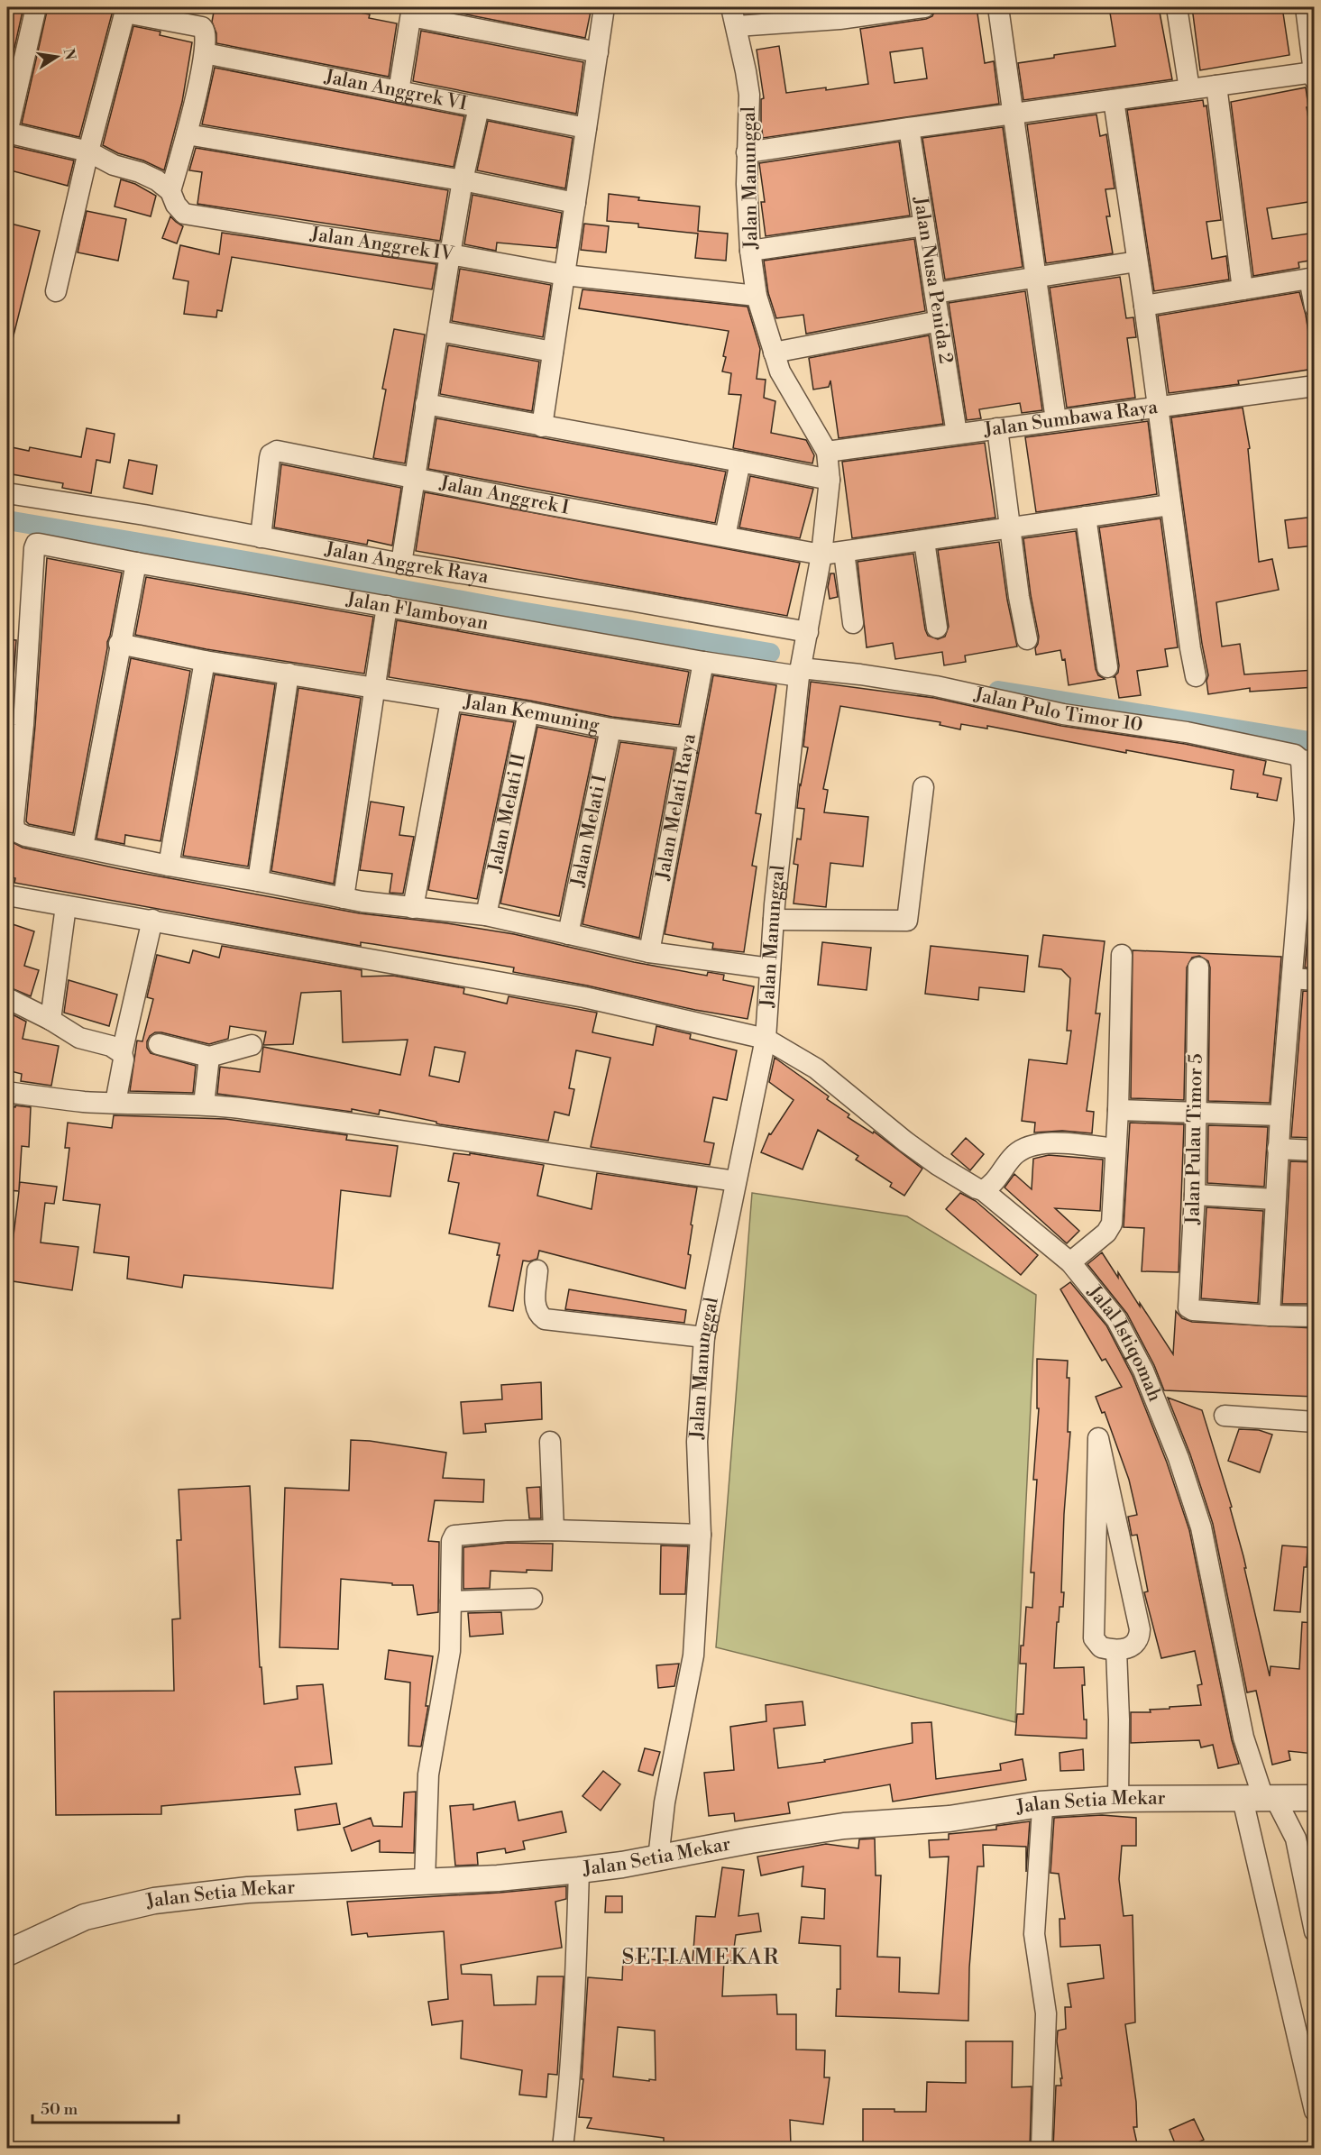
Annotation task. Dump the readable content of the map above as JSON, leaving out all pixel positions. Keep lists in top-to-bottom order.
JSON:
{
  "streets": {
    "street": [
      "Jalan Anggrek VI",
      "Jalan Manunggal",
      "Jalan Anggrek IV",
      "Jalan Nusa Penida 2",
      "Jalan Sumbawa Raya",
      "Jalan Anggrek I",
      "Jalan Anggrek Raya",
      "Jalan Flamboyan",
      "Jalan Pulo Timor 10",
      "Jalan Kemuning",
      "Jalan Melati Raya",
      "Jalan Melati II",
      "Jalan Melati I",
      "Jalan Pulau Timor 5",
      "Jalal Istiqomah",
      "Jalan Setia Mekar"
    ]
  },
  "crossings": [
    ["Jalan Manunggal", "Jalan Anggrek IV"],
    ["Jalan Manunggal", "Jalan Sumbawa Raya"],
    ["Jalan Manunggal", "Jalan Anggrek I"],
    ["Jalan Manunggal", "Jalan Anggrek Raya"],
    ["Jalan Manunggal", "Jalan Flamboyan"],
    ["Jalan Manunggal", "Jalan Pulo Timor 10"],
    ["Jalan Manunggal", "Jalal Istiqomah"],
    ["Jalan Manunggal", "Jalan Setia Mekar"],
    ["Jalan Nusa Penida 2", "Jalan Sumbawa Raya"],
    ["Jalan Anggrek I", "Jalan Anggrek Raya"],
    ["Jalan Anggrek Raya", "Jalan Flamboyan"],
    ["Jalan Anggrek Raya", "Jalan Pulo Timor 10"],
    ["Jalan Flamboyan", "Jalan Pulo Timor 10"],
    ["Jalan Flamboyan", "Jalan Melati Raya"],
    ["Jalan Kemuning", "Jalan Melati Raya"],
    ["Jalan Kemuning", "Jalan Melati II"],
    ["Jalan Kemuning", "Jalan Melati I"],
    ["Jalal Istiqomah", "Jalan Setia Mekar"]
  ],
  "districts": ["SETIAMEKAR"],
  "scale_bar": "50 m",
  "north": "right"
}
